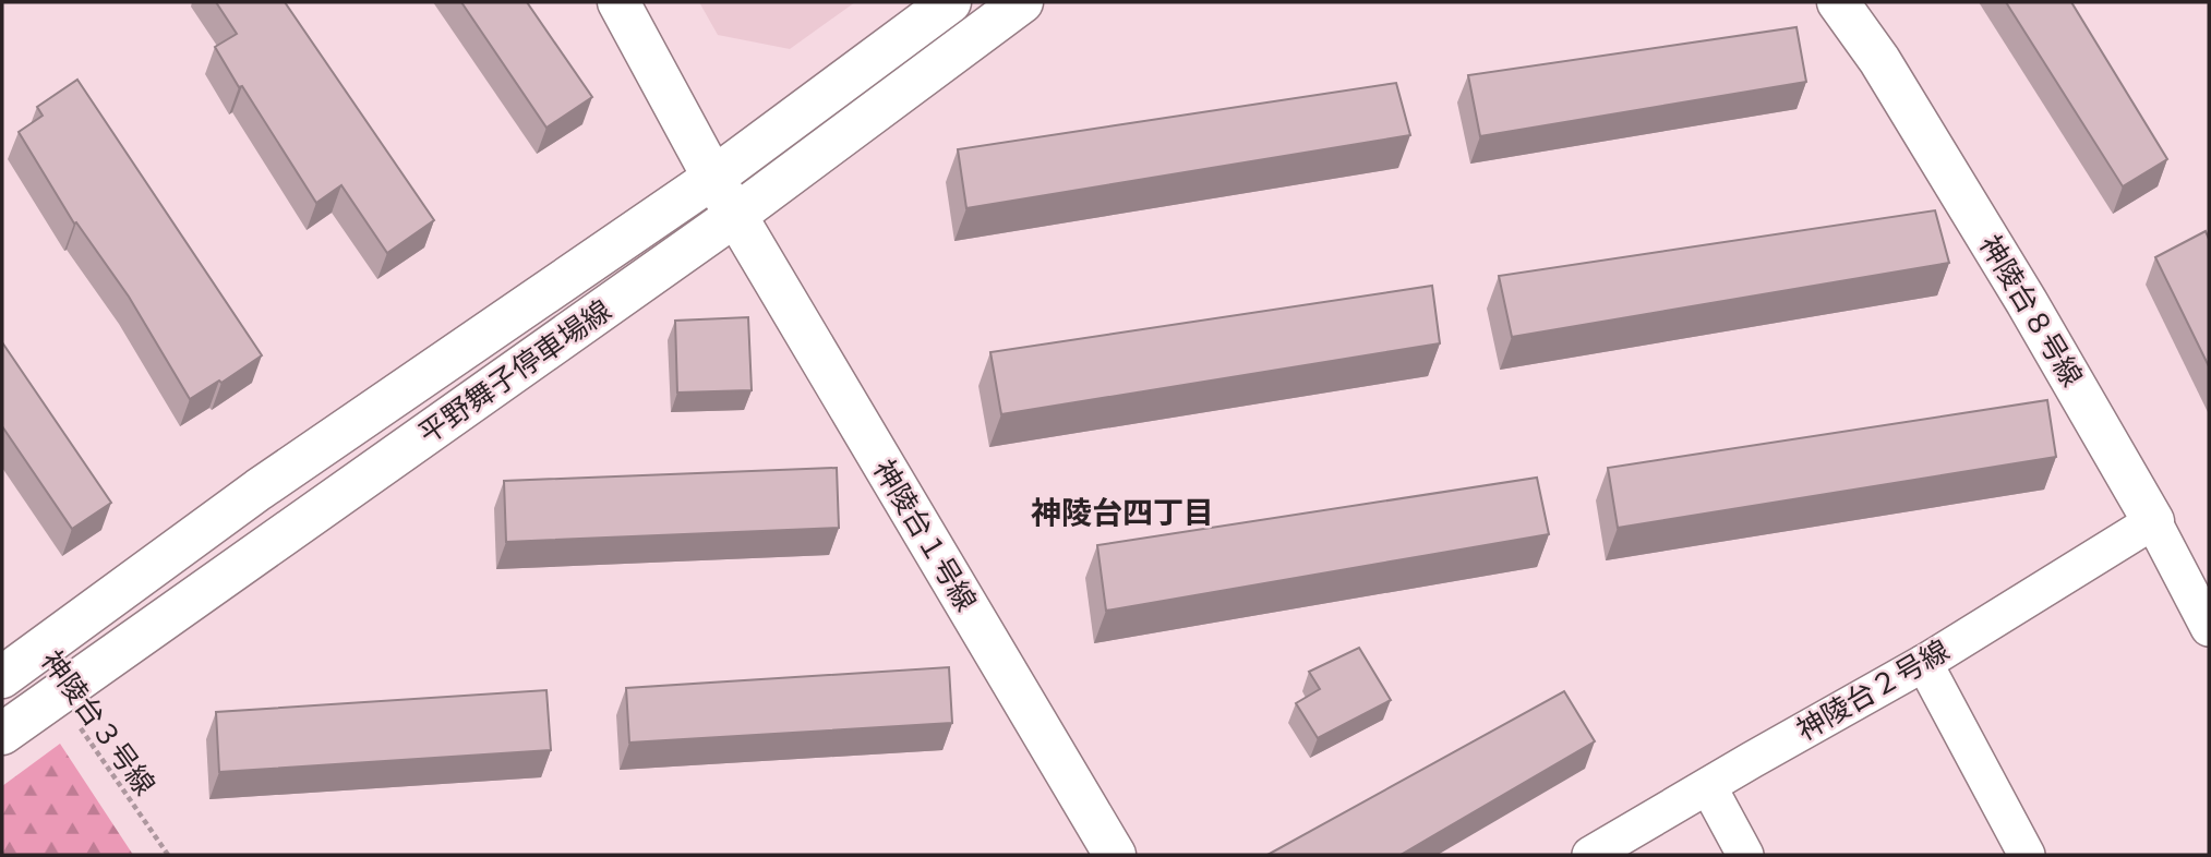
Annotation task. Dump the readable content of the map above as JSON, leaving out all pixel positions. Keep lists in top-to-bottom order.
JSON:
{
  "streets": {
    "main road": ["神陵台８号線", "平野舞子停車場線", "神陵台１号線"],
    "street": ["神陵台２号線"],
    "path": ["神陵台３号線"]
  },
  "crossings": [
    ["神陵台８号線", "神陵台２号線"],
    ["平野舞子停車場線", "神陵台１号線"],
    ["平野舞子停車場線", "神陵台３号線"]
  ],
  "districts": ["神陵台四丁目"]
}
